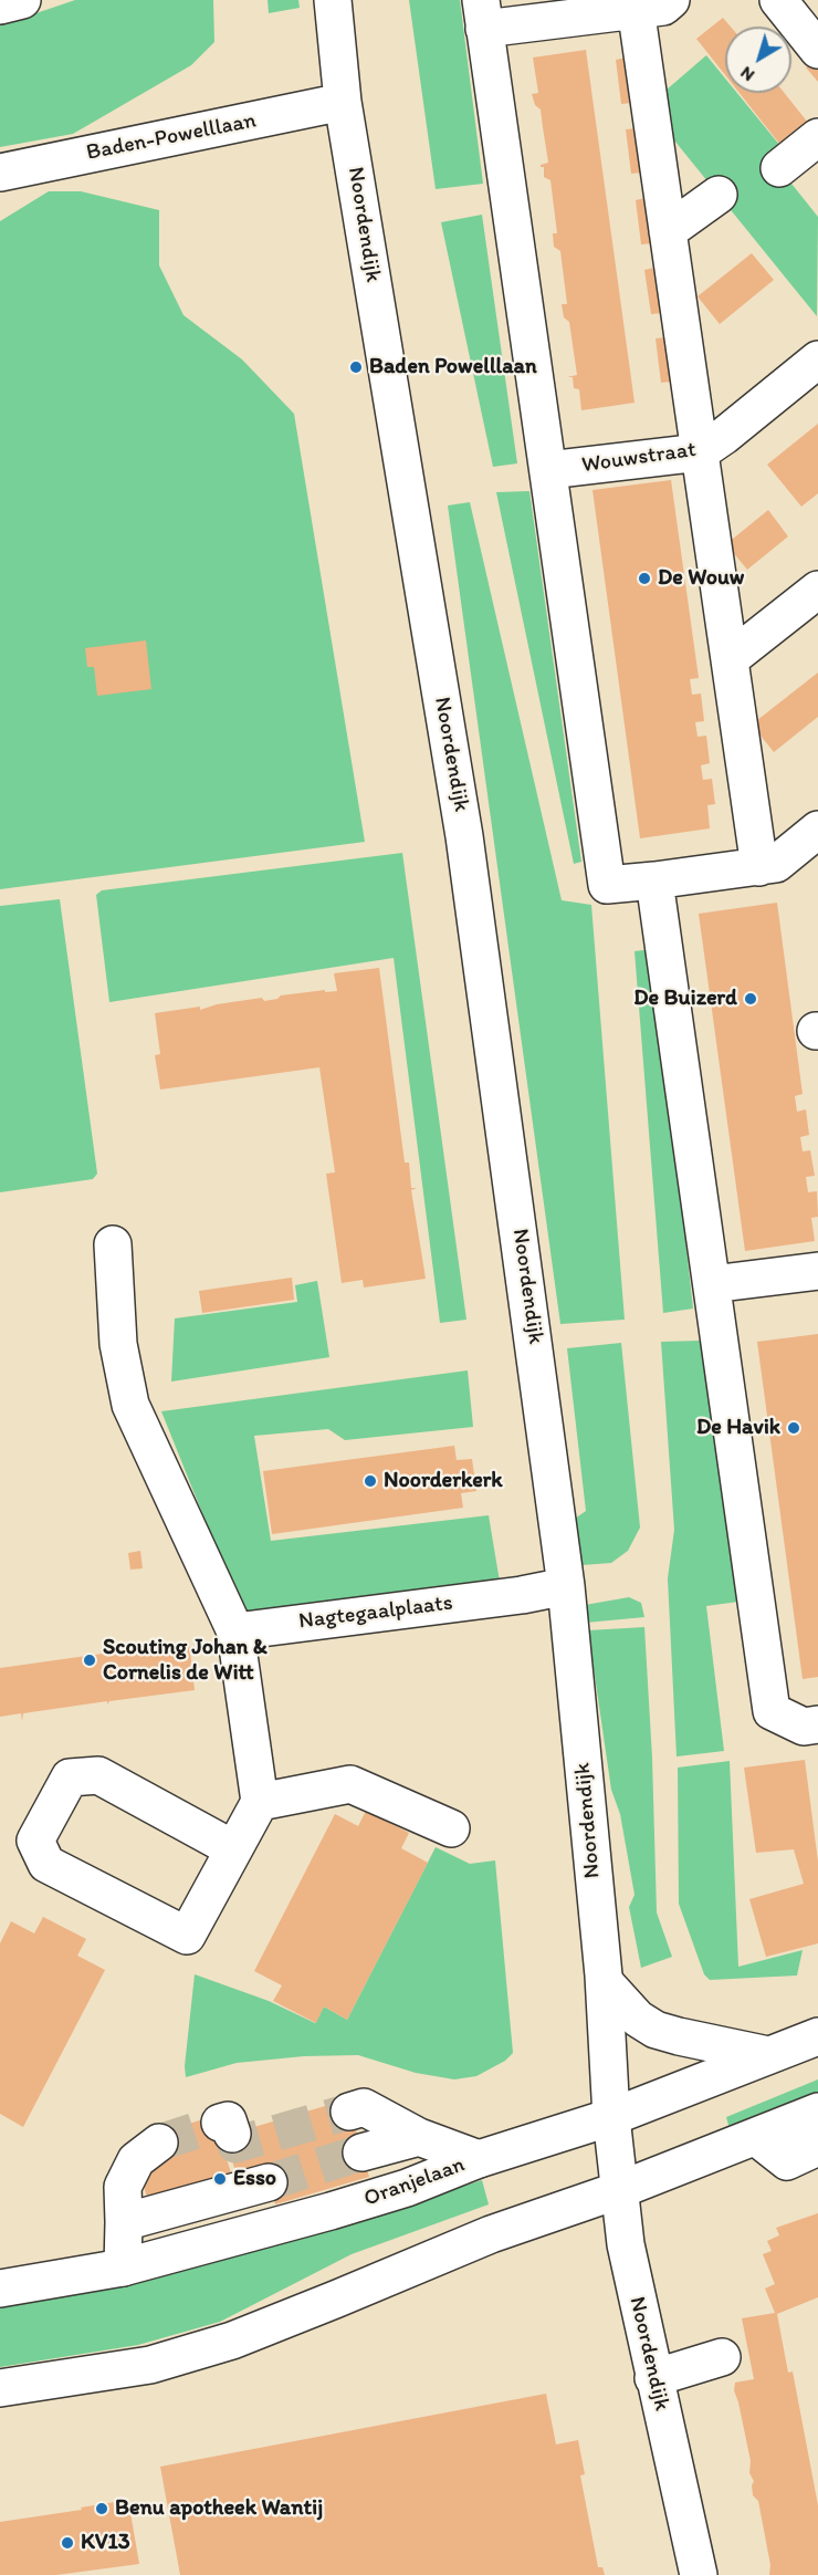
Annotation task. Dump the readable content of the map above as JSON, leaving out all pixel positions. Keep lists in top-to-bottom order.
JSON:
{
  "streets": {
    "street": [
      "Baden-Powelllaan",
      "Noordendijk",
      "Wouwstraat",
      "Nagtegaalplaats",
      "Oranjelaan"
    ]
  },
  "crossings": [
    ["Baden-Powelllaan", "Noordendijk"],
    ["Noordendijk", "Nagtegaalplaats"],
    ["Noordendijk", "Oranjelaan"]
  ],
  "places": [
    "Baden Powelllaan",
    "De Wouw",
    "De Buizerd",
    "De Havik",
    "Noorderkerk",
    "Scouting Johan & Cornelis de Witt",
    "Esso",
    "Benu apotheek Wantij",
    "KV13"
  ],
  "north": "bottom left"
}
